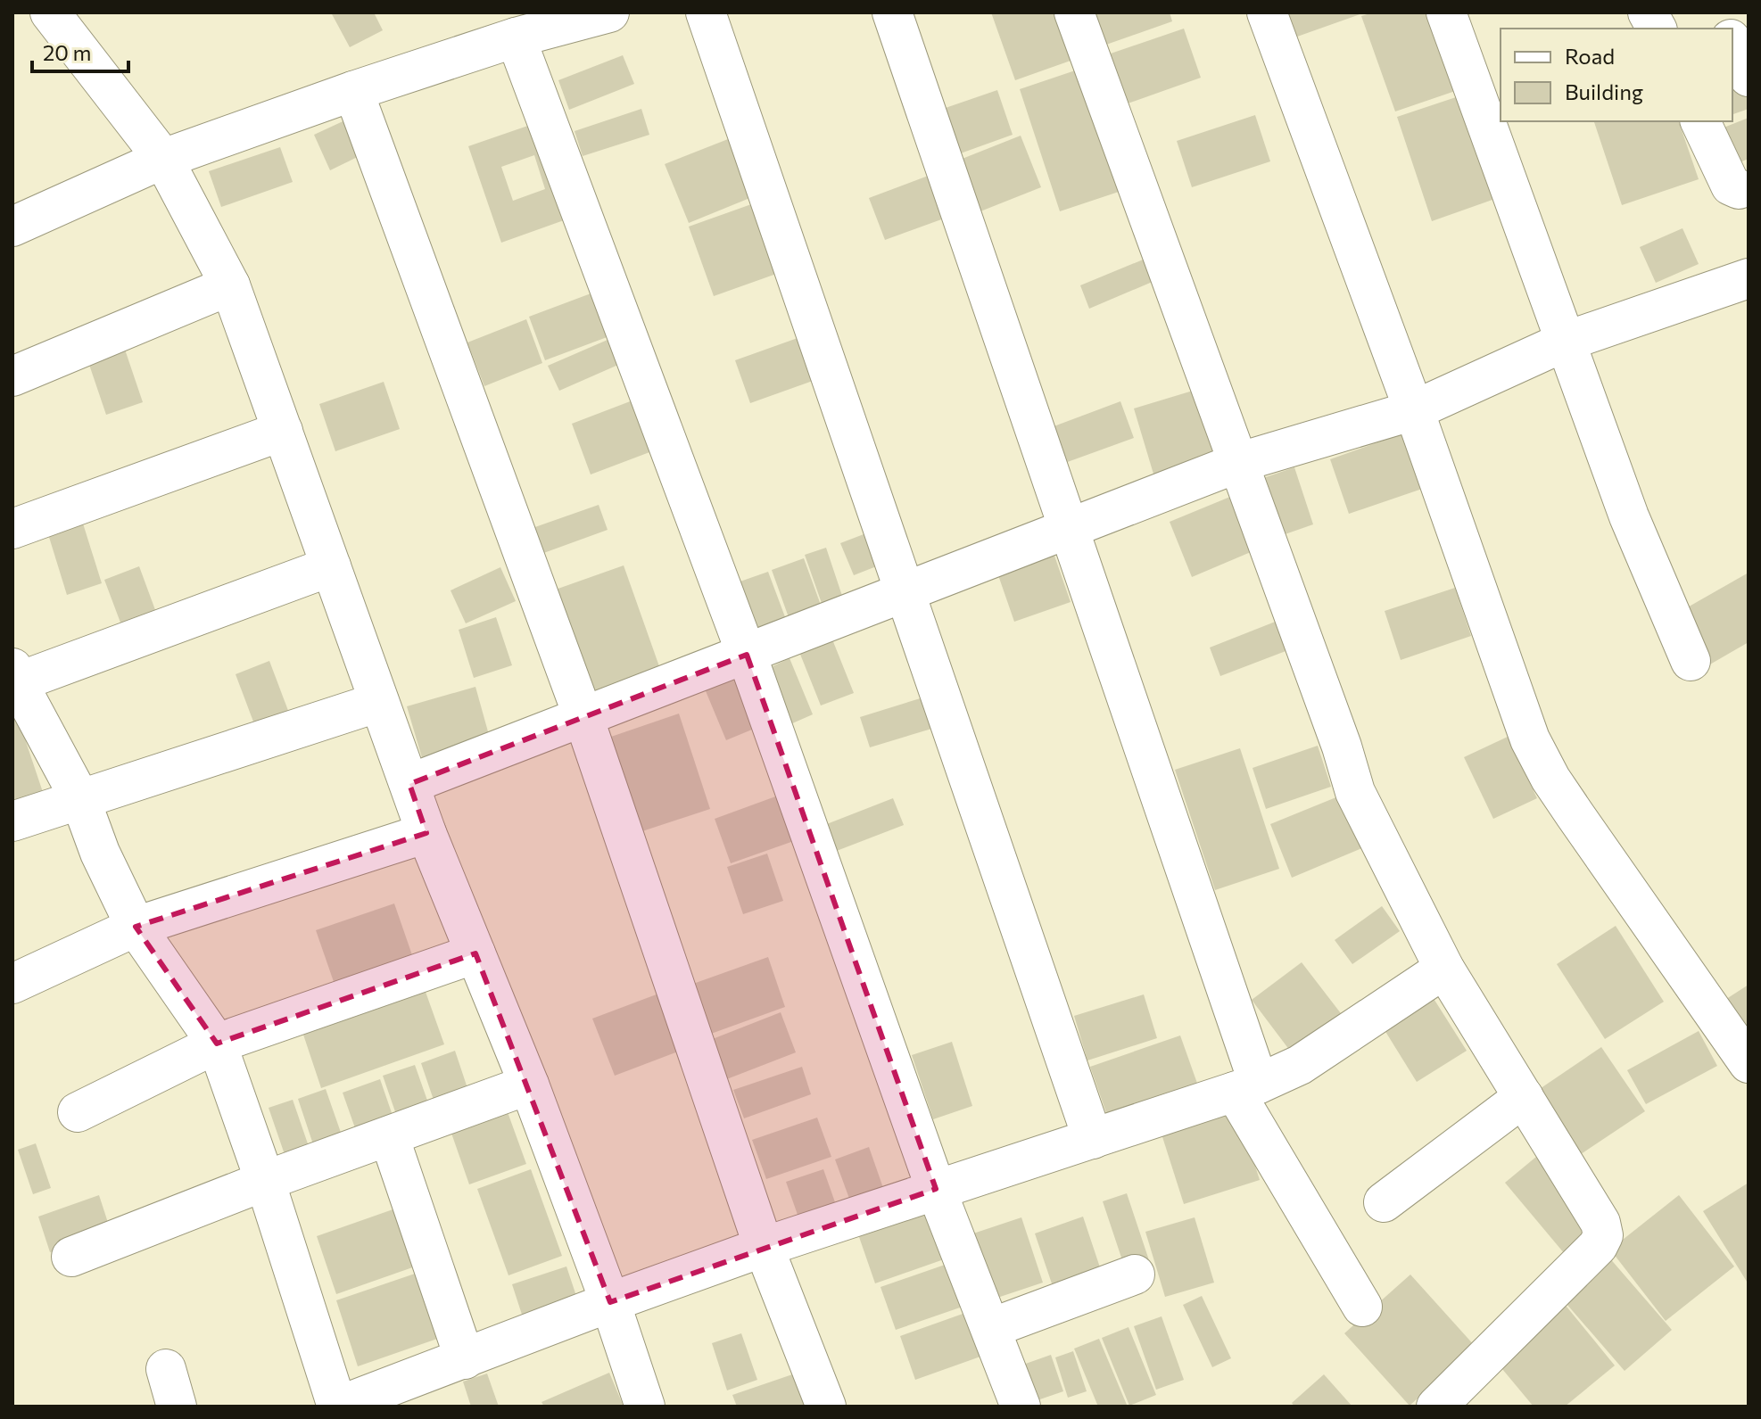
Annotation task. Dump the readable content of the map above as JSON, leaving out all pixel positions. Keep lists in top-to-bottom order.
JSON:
{
  "legend": ["Road", "Building"],
  "scale_bar": "20 m"
}
